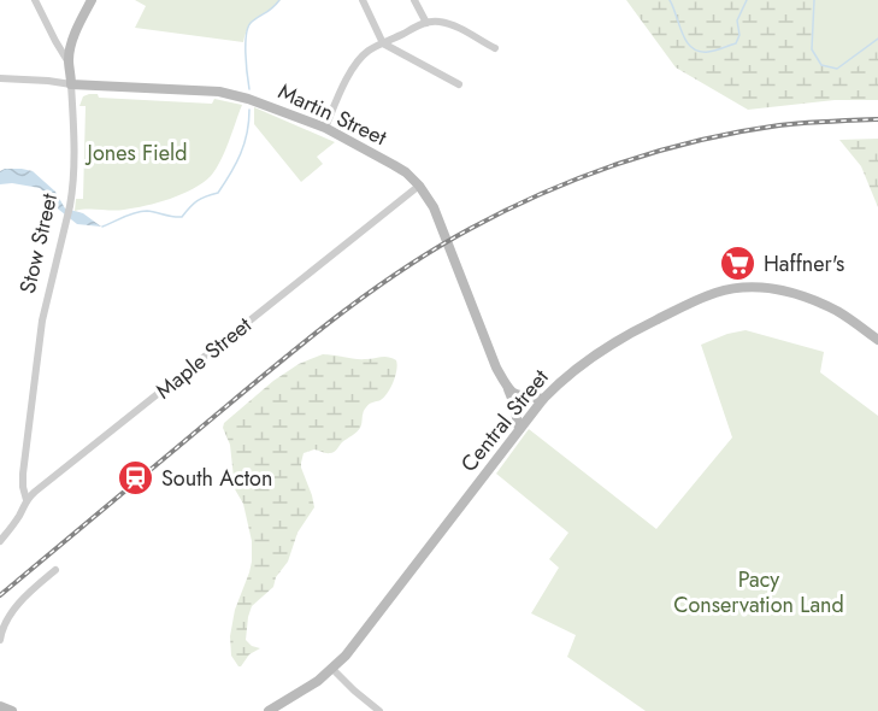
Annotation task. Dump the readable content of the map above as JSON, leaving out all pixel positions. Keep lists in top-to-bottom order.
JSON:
{
  "streets": {
    "street": [
      "Martin Street",
      "Stow Street",
      "Maple Street",
      "Central Street"
    ]
  },
  "crossings": [
    ["Martin Street", "Stow Street"],
    ["Martin Street", "Maple Street"],
    ["Martin Street", "Central Street"],
    ["Stow Street", "Maple Street"]
  ],
  "parks": ["Jones Field", "Pacy Conservation Land"],
  "places": {
    "supermarket": ["Haffner's"],
    "station": ["South Acton"]
  }
}
